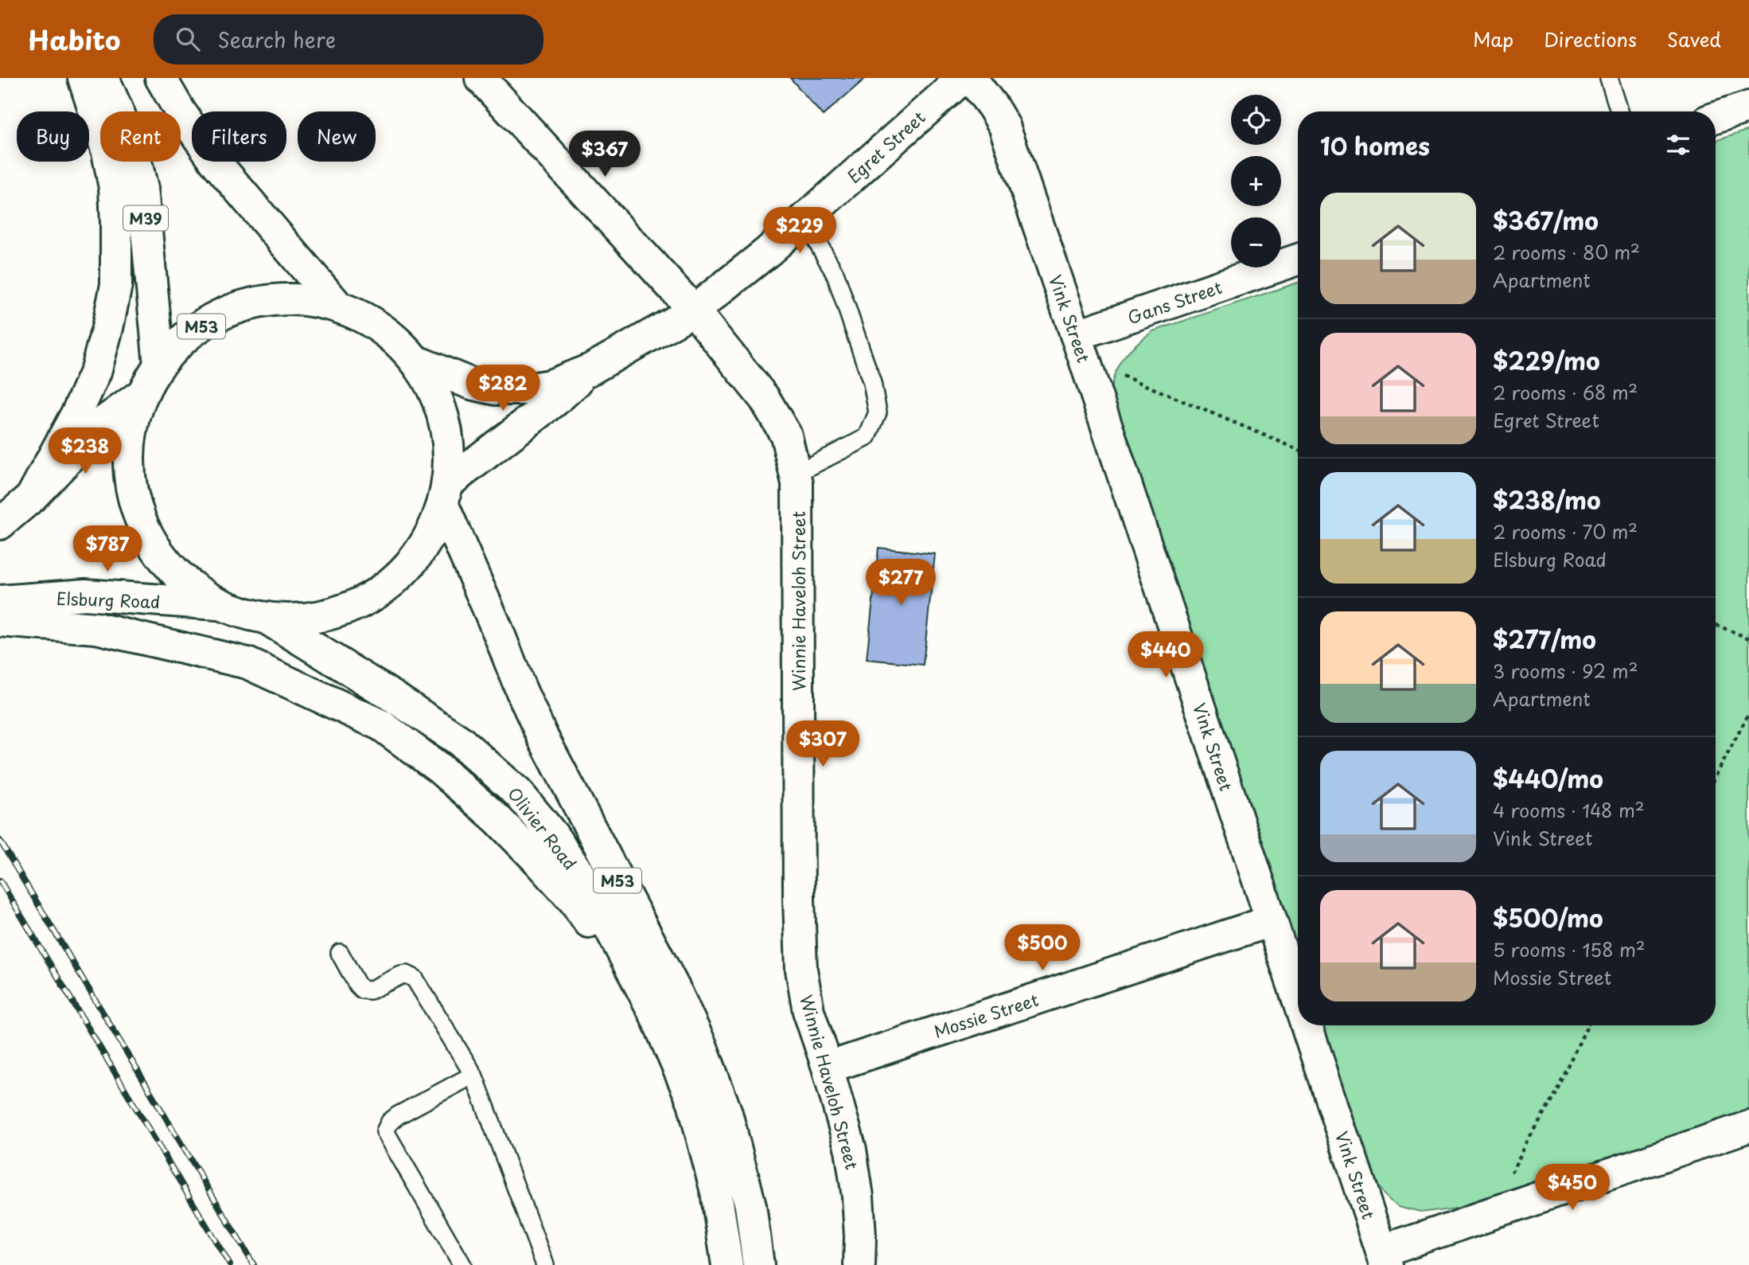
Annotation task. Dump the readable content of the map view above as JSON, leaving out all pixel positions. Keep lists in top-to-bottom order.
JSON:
{
  "streets": {
    "main road": [
      "Egret Street",
      "M39",
      "Gans Street",
      "Vink Street",
      "M53",
      "Elsburg Road",
      "Winnie Haveloh Street",
      "Olivier Road",
      "Mossie Street"
    ]
  },
  "crossings": [
    ["Egret Street", "Winnie Haveloh Street"],
    ["M39", "M53"],
    ["Gans Street", "Vink Street"],
    ["Vink Street", "Mossie Street"],
    ["M53", "Elsburg Road"],
    ["M53", "Olivier Road"],
    ["Winnie Haveloh Street", "Mossie Street"]
  ],
  "page": {
    "header": "Habito",
    "search": "Search here",
    "nav": ["Map", "Directions", "Saved"],
    "map_buttons": ["+", "−"],
    "chip": [
      "Buy",
      "Rent",
      "Filters",
      "New"
    ],
    "heading": "10 homes",
    "price": [
      "$367",
      "$229",
      "$282",
      "$238",
      "$787",
      "$277",
      "$440",
      "$307",
      "$500",
      "$450"
    ],
    "list": [
      {
        "name": "$367/mo",
        "note": "2 rooms · 80 m² · Apartment"
      },
      {
        "name": "$229/mo",
        "note": "2 rooms · 68 m² · Egret Street"
      },
      {
        "name": "$238/mo",
        "note": "2 rooms · 70 m² · Elsburg Road"
      },
      {
        "name": "$277/mo",
        "note": "3 rooms · 92 m² · Apartment"
      },
      {
        "name": "$440/mo",
        "note": "4 rooms · 148 m² · Vink Street"
      },
      {
        "name": "$500/mo",
        "note": "5 rooms · 158 m² · Mossie Street"
      }
    ]
  }
}
